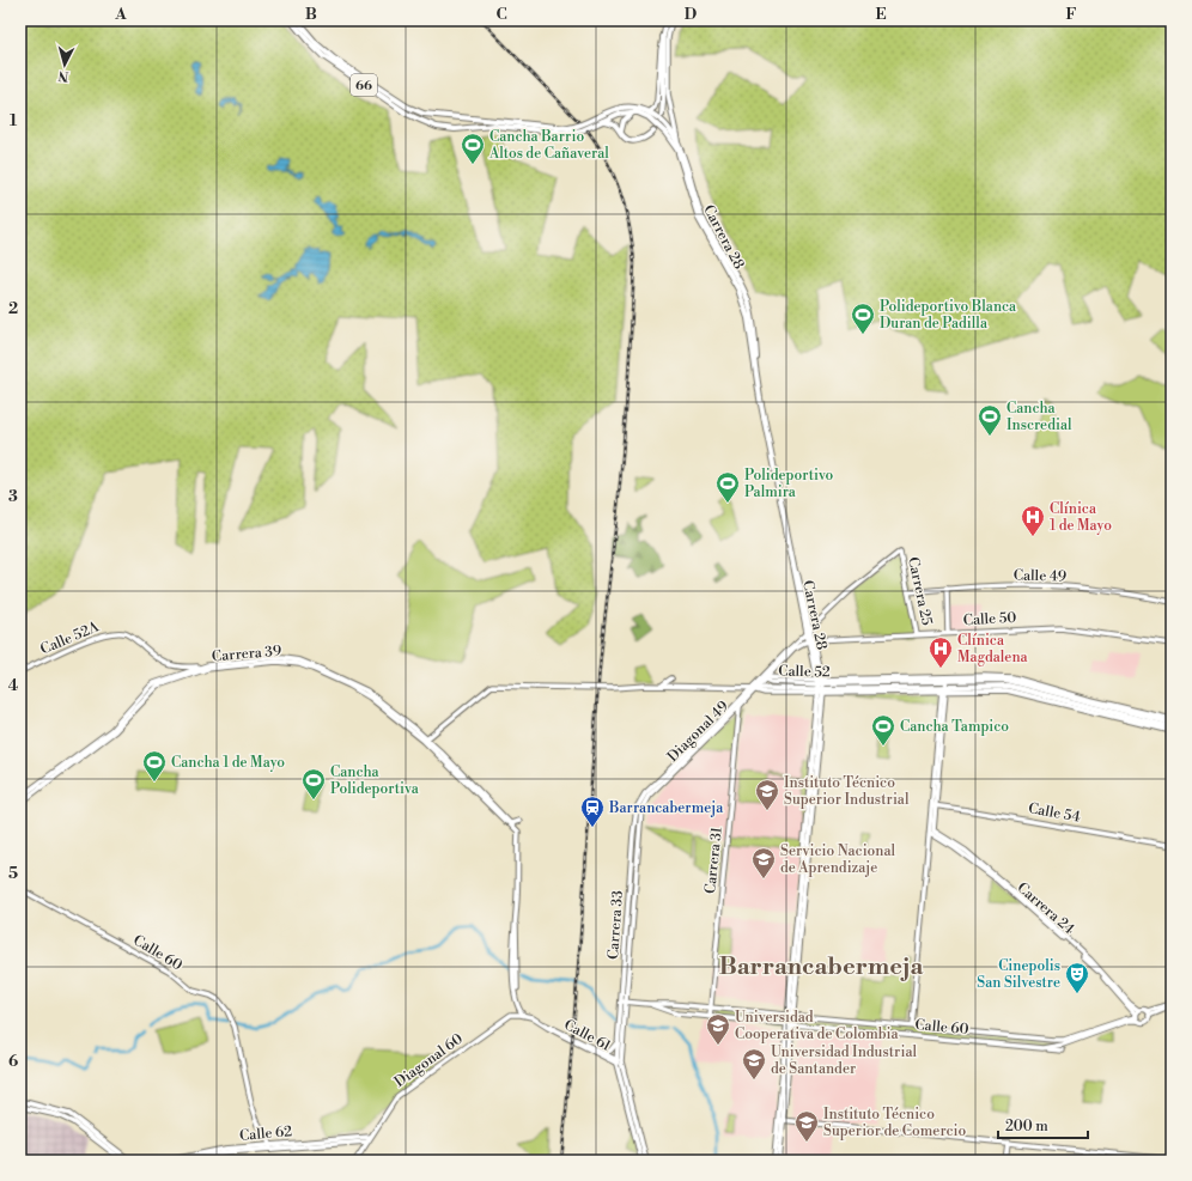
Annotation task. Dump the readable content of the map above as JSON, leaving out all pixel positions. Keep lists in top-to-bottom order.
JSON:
{
  "streets": {
    "main road": ["66", "Carrera 28", "Calle 52"],
    "street": [
      "Calle 49",
      "Carrera 25",
      "Calle 50",
      "Calle 52A",
      "Carrera 39",
      "Diagonal 49",
      "Calle 54",
      "Carrera 31",
      "Carrera 24",
      "Carrera 33",
      "Calle 60",
      "Calle 61",
      "Diagonal 60",
      "Calle 62"
    ]
  },
  "crossings": [
    ["66", "Carrera 28"],
    ["Carrera 28", "Carrera 25"],
    ["Carrera 28", "Calle 50"],
    ["Carrera 28", "Calle 52"],
    ["Carrera 28", "Calle 60"],
    ["Calle 49", "Carrera 25"],
    ["Carrera 25", "Calle 50"],
    ["Calle 52A", "Carrera 39"],
    ["Carrera 39", "Calle 52"],
    ["Calle 52", "Diagonal 49"],
    ["Diagonal 49", "Carrera 31"],
    ["Diagonal 49", "Carrera 33"],
    ["Carrera 31", "Calle 60"],
    ["Carrera 33", "Calle 60"],
    ["Carrera 33", "Calle 61"],
    ["Calle 60", "Calle 62"],
    ["Calle 61", "Diagonal 60"],
    ["Diagonal 60", "Calle 62"]
  ],
  "districts": ["Barrancabermeja"],
  "places": {
    "sports": [
      "Cancha Barrio Altos de Cañaveral",
      "Polideportivo Blanca Duran de Padilla",
      "Cancha Inscredial",
      "Polideportivo Palmira",
      "Cancha Tampico",
      "Cancha 1 de Mayo",
      "Cancha Polideportiva"
    ],
    "hospital": ["Clínica 1 de Mayo", "Clínica Magdalena"],
    "school or university": [
      "Instituto Técnico Superior Industrial",
      "Servicio Nacional de Aprendizaje",
      "Universidad Cooperativa de Colombia",
      "Universidad Industrial de Santander",
      "Instituto Técnico Superior de Comercio"
    ],
    "station": ["Barrancabermeja"],
    "theatre": ["Cinepolis San Silvestre"]
  },
  "scale_bar": "200 m",
  "north": "bottom",
  "grid": {
    "columns": [
      "A",
      "B",
      "C",
      "D",
      "E",
      "F"
    ],
    "rows": [
      "1",
      "2",
      "3",
      "4",
      "5",
      "6"
    ]
  }
}
